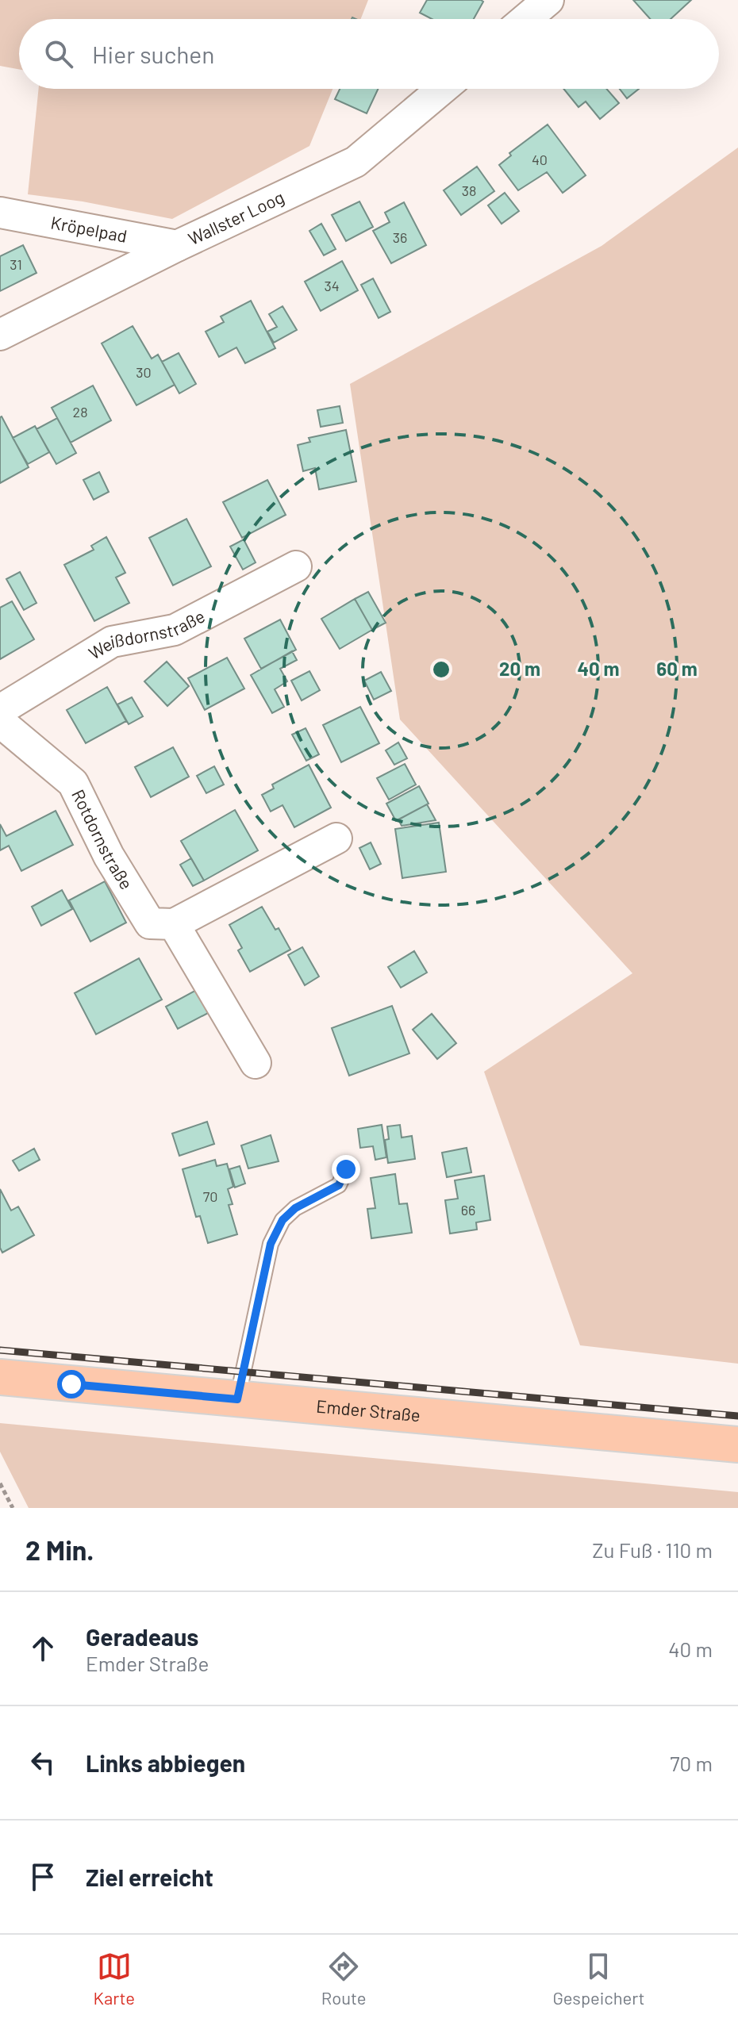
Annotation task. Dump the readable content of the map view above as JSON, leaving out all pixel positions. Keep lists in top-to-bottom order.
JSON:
{
  "streets": {
    "main road": ["Emder Straße"],
    "street": [
      "Wallster Loog",
      "Kröpelpad",
      "Weißdornstraße",
      "Rotdornstraße"
    ]
  },
  "crossings": [
    ["Wallster Loog", "Kröpelpad"]
  ],
  "house_numbers": [
    "40",
    "38",
    "36",
    "31",
    "34",
    "30",
    "28",
    "70",
    "66"
  ],
  "page": {
    "search": "Hier suchen",
    "heading": ["2 Min.", "Zu Fuß · 110 m"],
    "list": [
      ["Geradeaus", "Emder Straße", "40 m"],
      ["Links abbiegen", "70 m"],
      "Ziel erreicht"
    ],
    "nav": ["Karte", "Route", "Gespeichert"]
  },
  "rings": ["20 m", "40 m", "60 m"]
}
